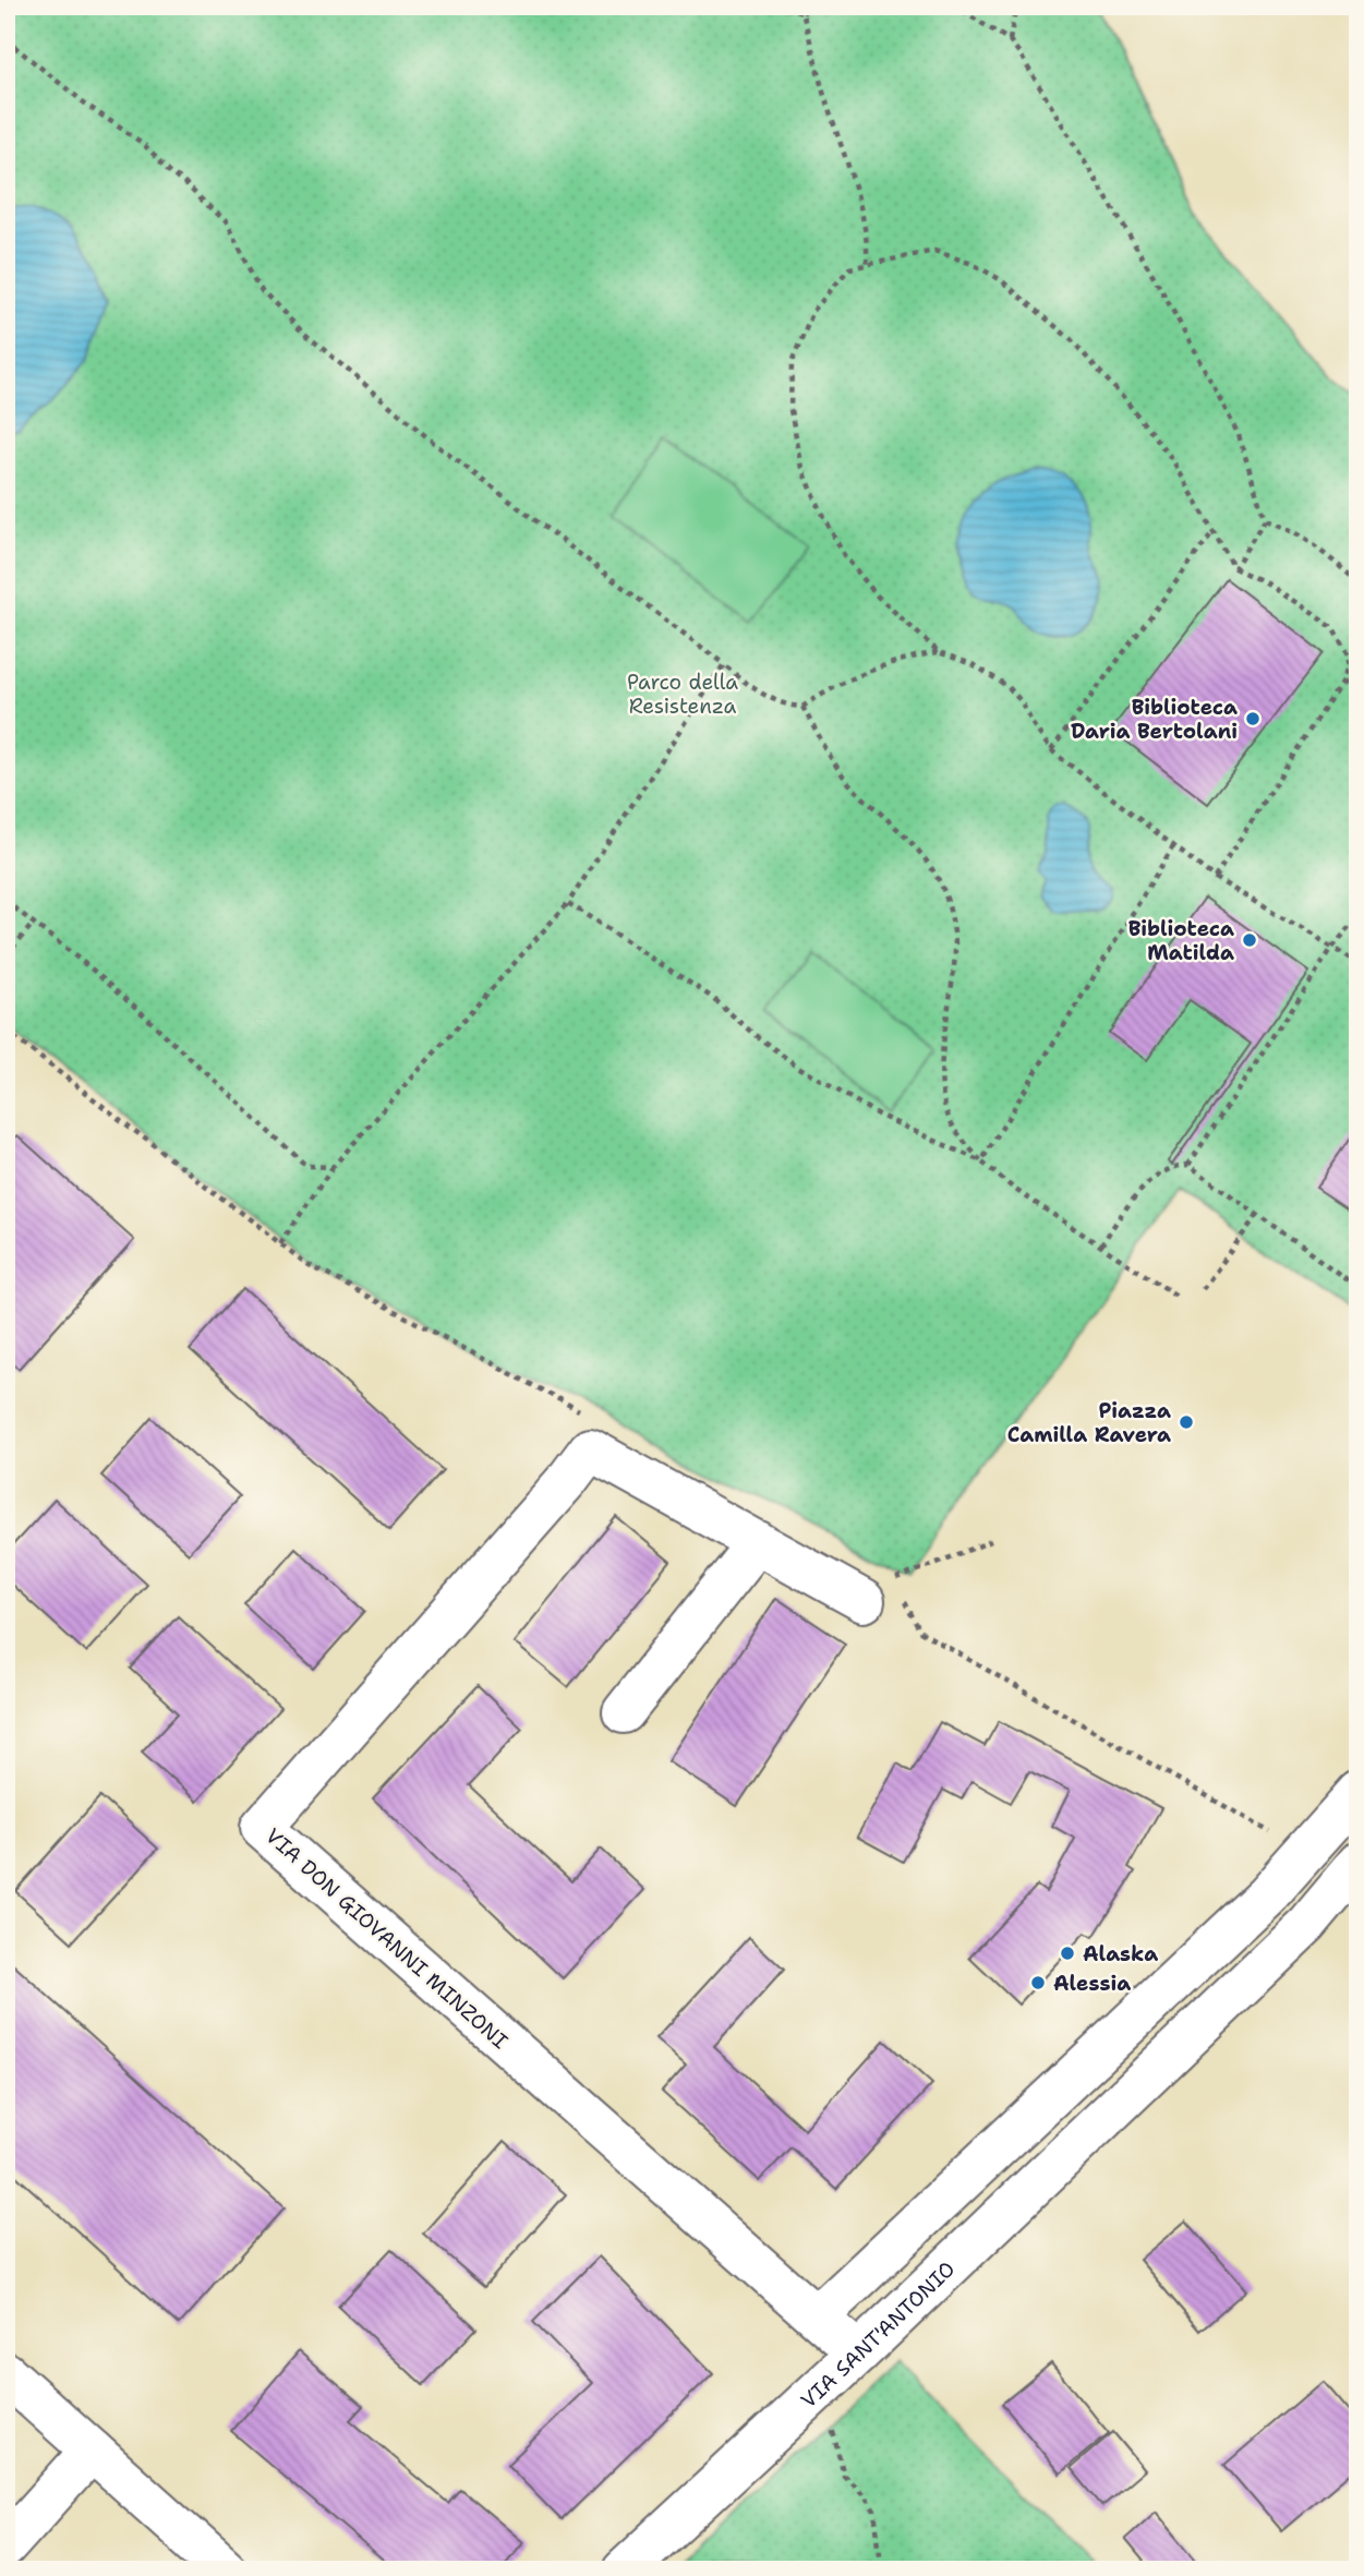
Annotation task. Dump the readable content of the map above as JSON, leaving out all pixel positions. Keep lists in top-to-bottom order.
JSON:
{
  "streets": {
    "street": ["VIA DON GIOVANNI MINZONI", "VIA SANT'ANTONIO"]
  },
  "crossings": [
    ["VIA DON GIOVANNI MINZONI", "VIA SANT'ANTONIO"]
  ],
  "parks": ["Parco della Resistenza"],
  "places": [
    "Biblioteca Daria Bertolani",
    "Biblioteca Matilda",
    "Piazza Camilla Ravera",
    "Alaska",
    "Alessia"
  ]
}
